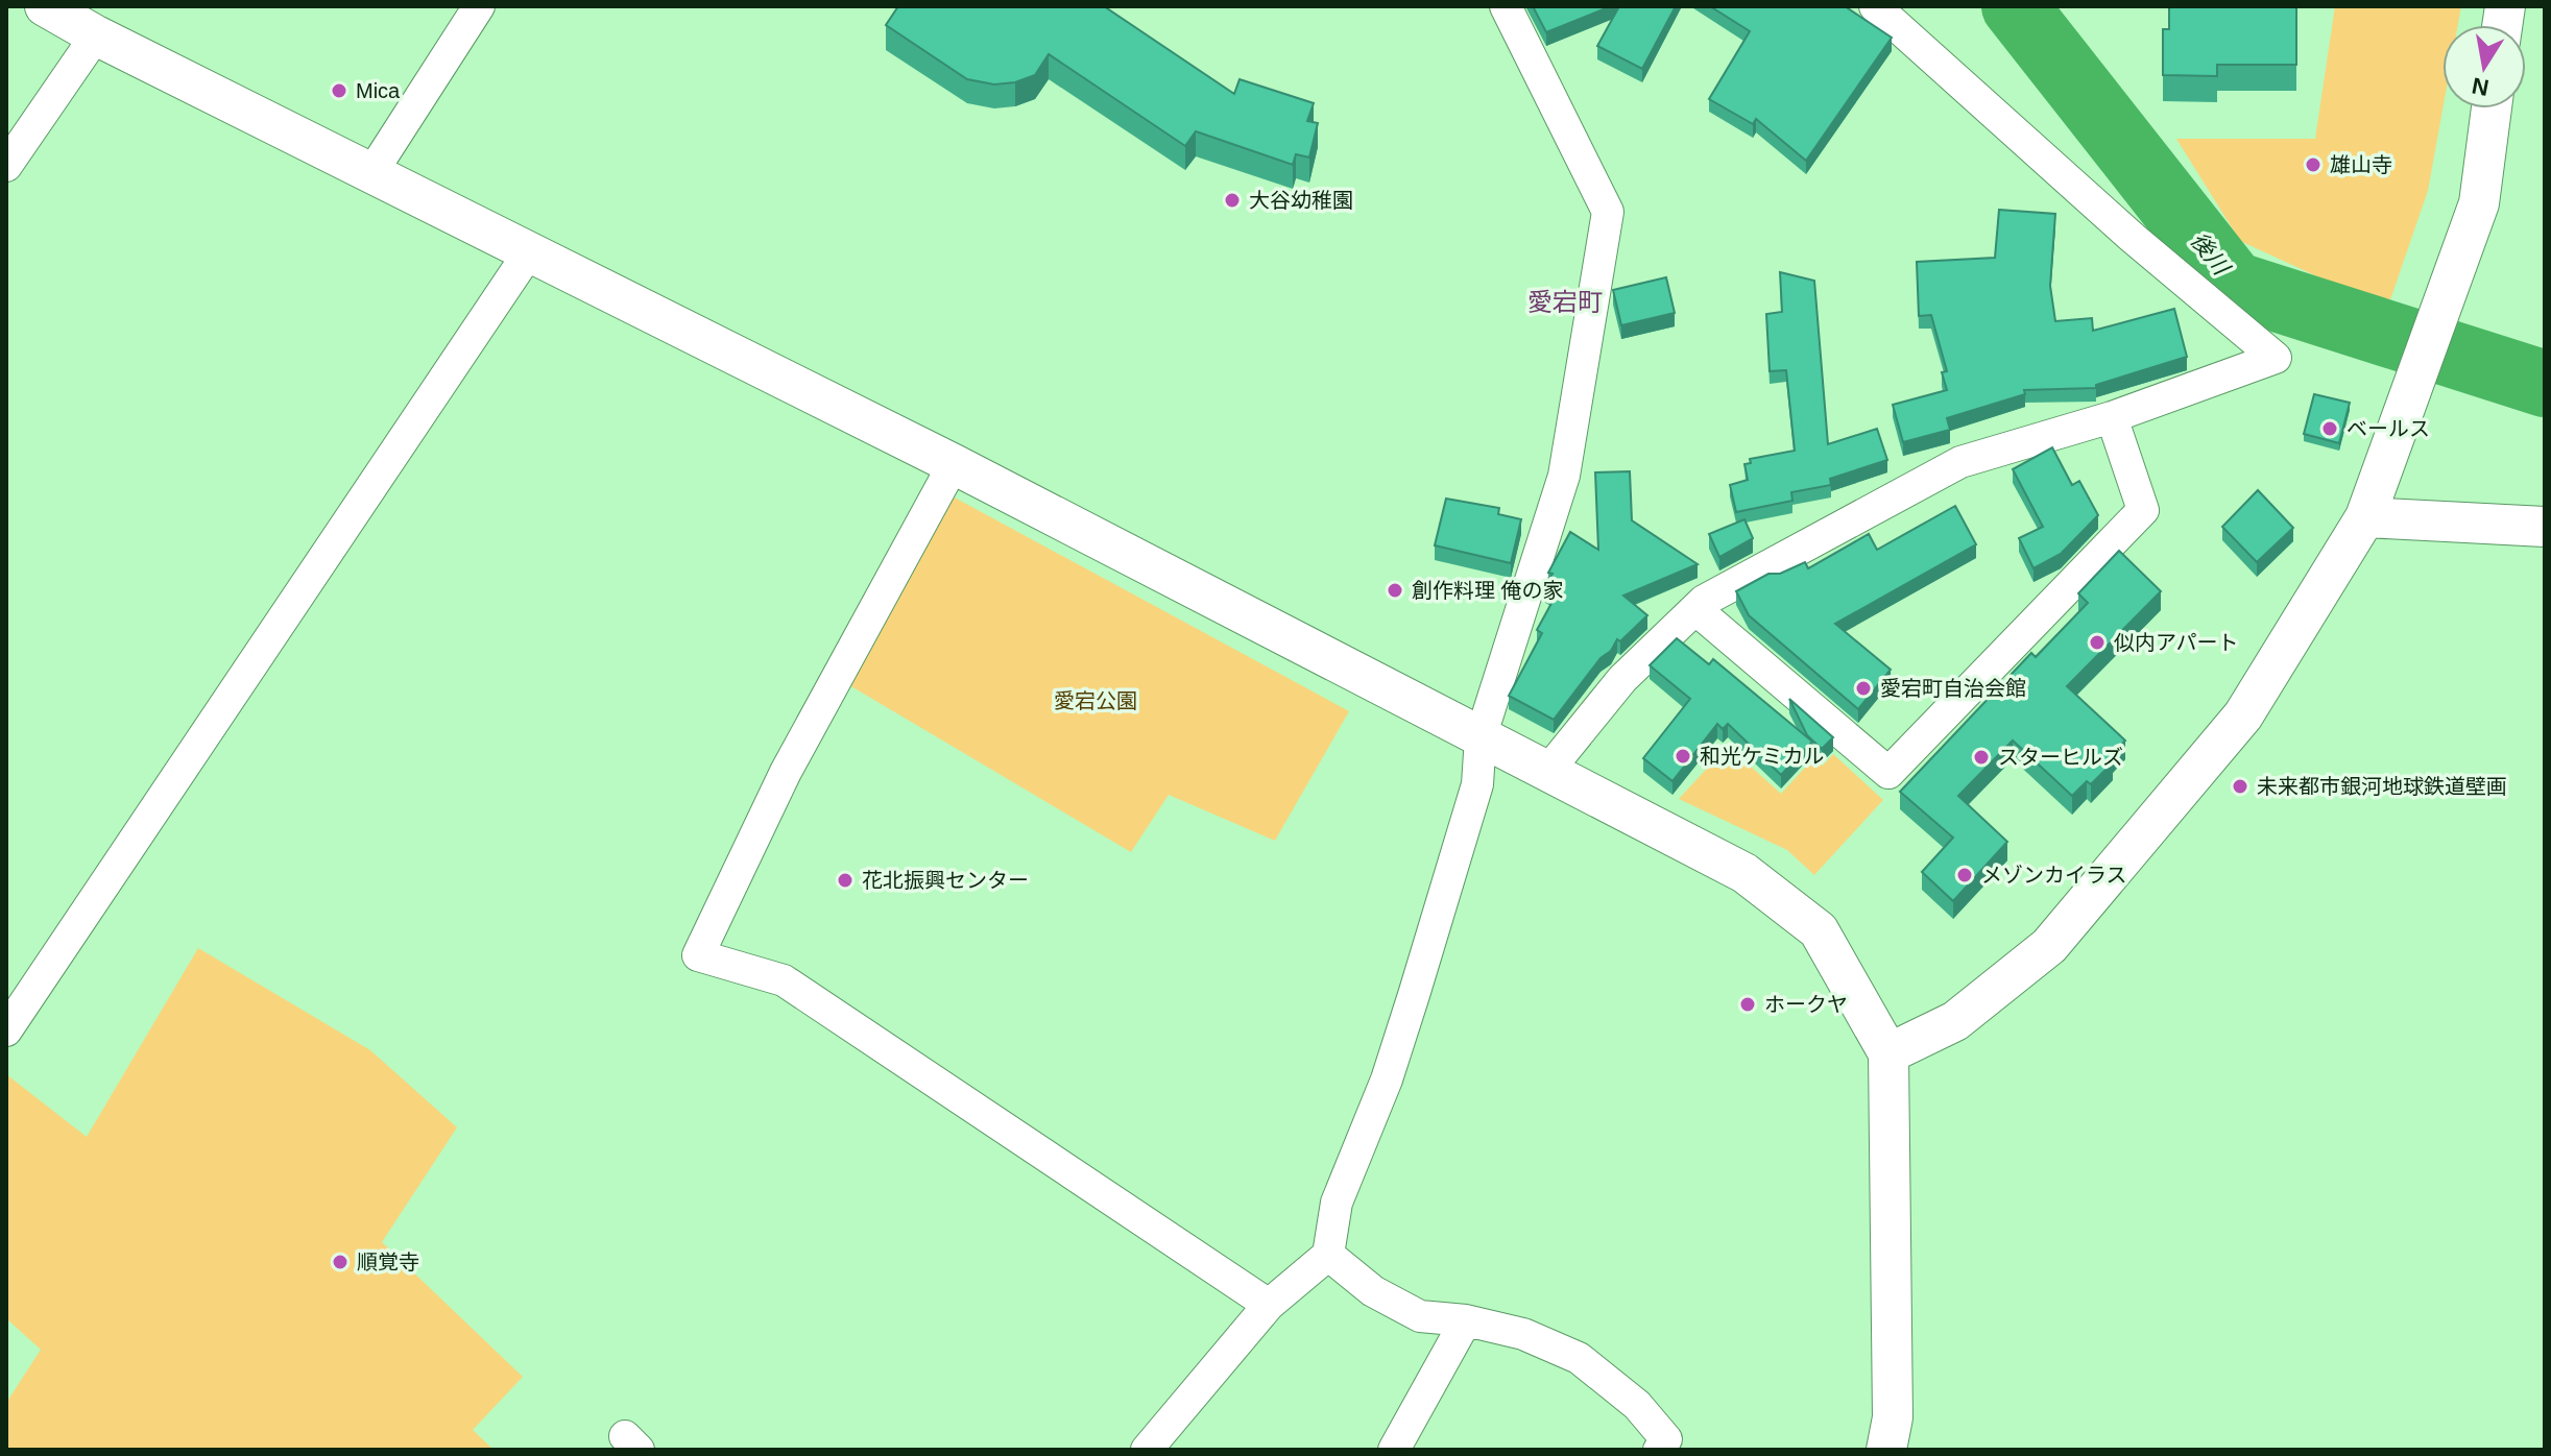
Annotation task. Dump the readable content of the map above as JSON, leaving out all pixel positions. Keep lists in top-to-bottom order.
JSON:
{
  "districts": ["愛宕町"],
  "water": ["後川"],
  "parks": ["愛宕公園"],
  "places": [
    "Mica",
    "雄山寺",
    "大谷幼稚園",
    "ベールス",
    "創作料理 俺の家",
    "似内アパート",
    "愛宕町自治会館",
    "和光ケミカル",
    "スターヒルズ",
    "未来都市銀河地球鉄道壁画",
    "メゾンカイラス",
    "花北振興センター",
    "ホークヤ",
    "順覚寺"
  ],
  "north": "bottom"
}
